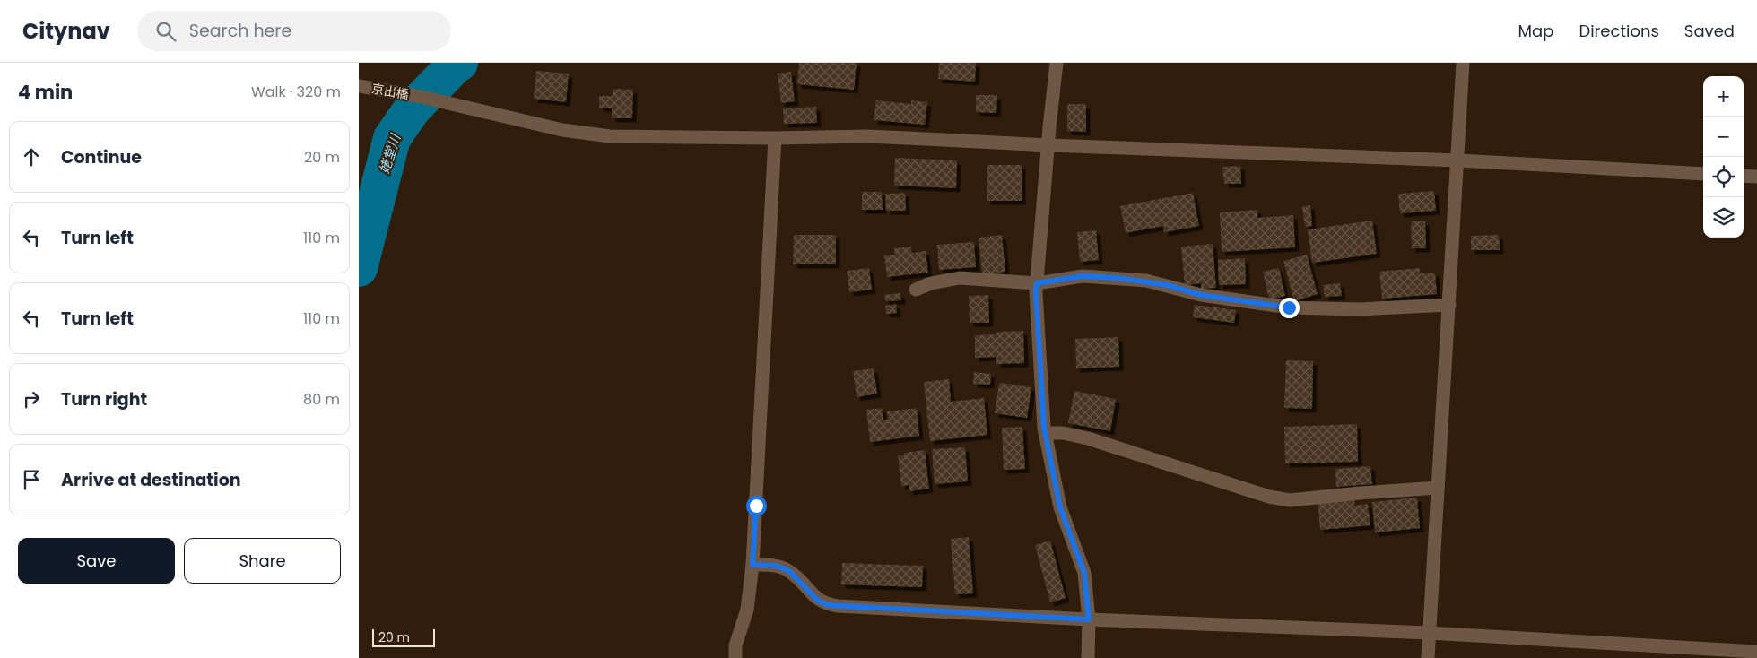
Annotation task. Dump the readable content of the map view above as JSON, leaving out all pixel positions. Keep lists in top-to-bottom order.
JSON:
{
  "streets": {
    "street": ["京出橋"]
  },
  "water": ["姥堂川"],
  "scale_bar": "20 m",
  "page": {
    "header": "Citynav",
    "search": "Search here",
    "nav": ["Map", "Directions", "Saved"],
    "heading": ["4 min", "Walk · 320 m"],
    "map_buttons": ["+", "−"],
    "list": [
      ["Continue", "20 m"],
      ["Turn left", "110 m"],
      ["Turn left", "110 m"],
      ["Turn right", "80 m"],
      "Arrive at destination"
    ],
    "buttons": ["Save", "Share"],
    "scale": "20 m"
  }
}
